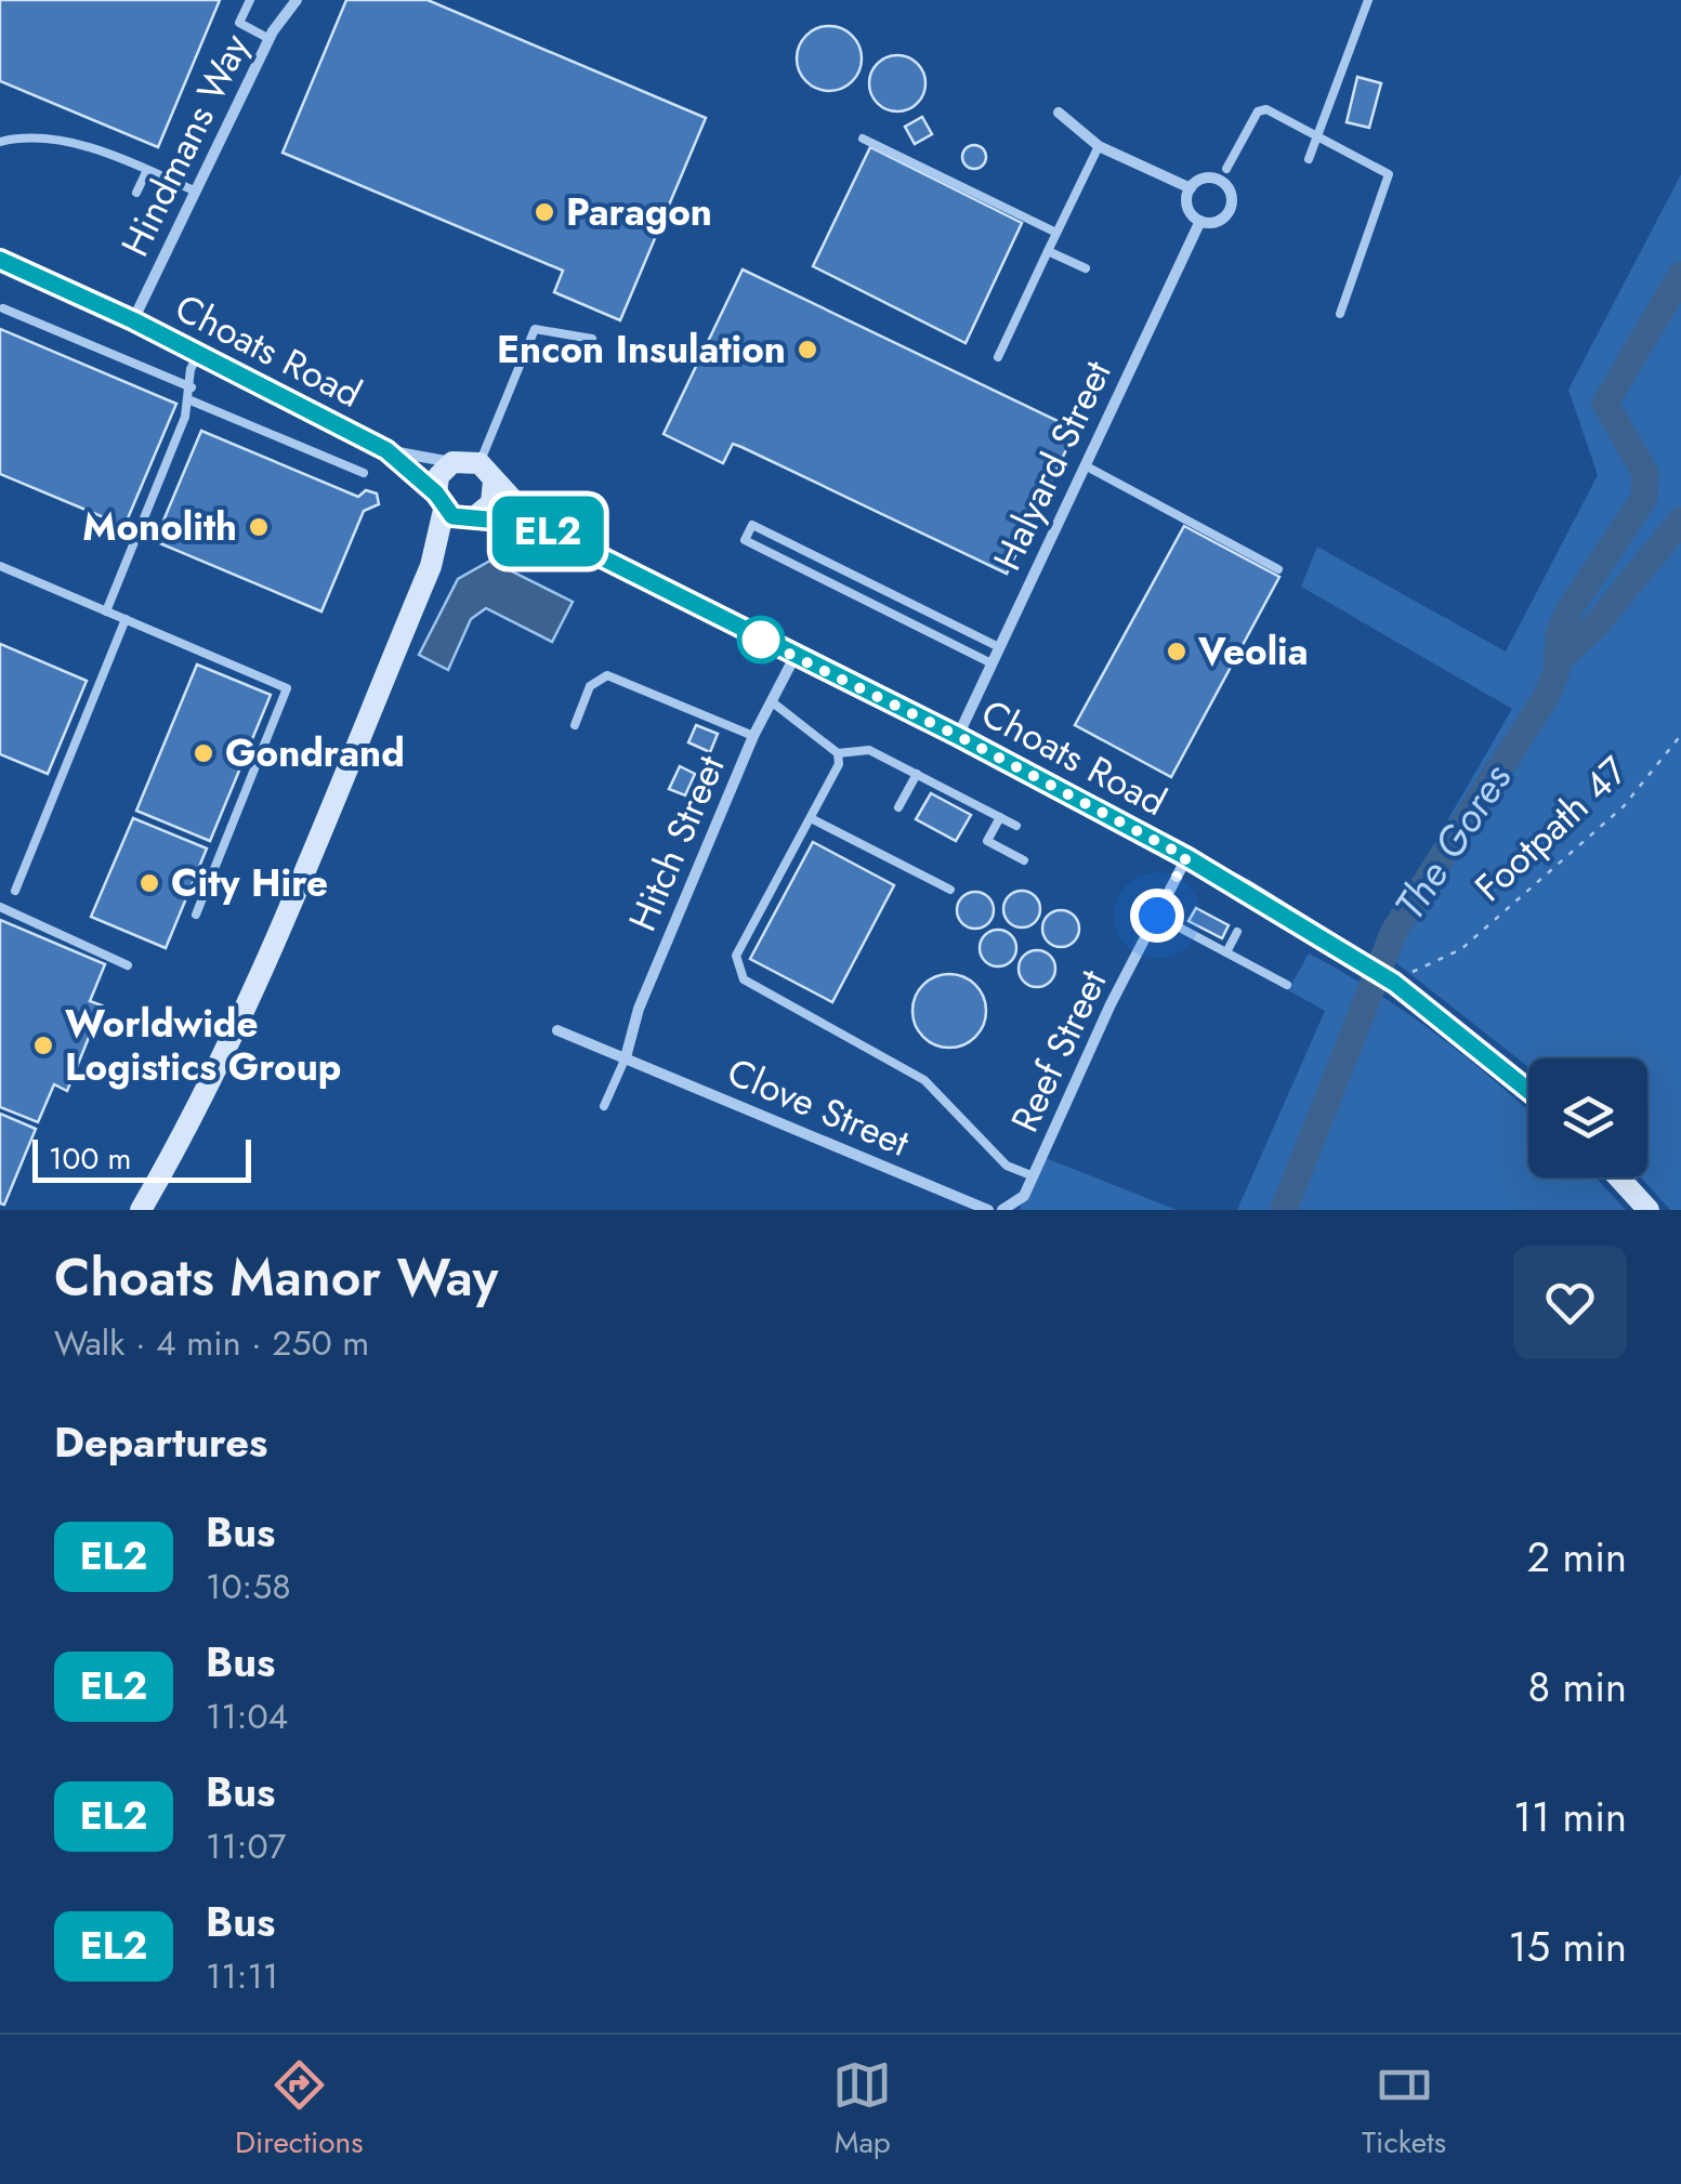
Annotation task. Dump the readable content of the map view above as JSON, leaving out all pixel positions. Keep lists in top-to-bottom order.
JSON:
{
  "streets": {
    "street": [
      "Hindmans Way",
      "Choats Road",
      "Halyard Street",
      "Hitch Street",
      "Reef Street",
      "Clove Street"
    ],
    "path": ["Footpath 47"]
  },
  "crossings": [
    ["Hindmans Way", "Choats Road"],
    ["Choats Road", "Halyard Street"],
    ["Choats Road", "Footpath 47"],
    ["Choats Road", "Hitch Street"],
    ["Choats Road", "Reef Street"],
    ["Hitch Street", "Clove Street"]
  ],
  "water": ["The Gores"],
  "places": [
    "Paragon",
    "Encon Insulation",
    "Monolith",
    "Veolia",
    "Gondrand",
    "City Hire",
    "Worldwide Logistics Group"
  ],
  "lines": ["bus line EL2"],
  "scale_bar": "100 m",
  "page": {
    "on_map": "EL2",
    "scale": "100 m",
    "heading": [
      ["Choats Manor Way", "Walk · 4 min · 250 m"],
      "Departures"
    ],
    "list": [
      {
        "mark": "EL2",
        "name": "Bus",
        "note": "10:58",
        "value": "2 min"
      },
      {
        "mark": "EL2",
        "name": "Bus",
        "note": "11:04",
        "value": "8 min"
      },
      {
        "mark": "EL2",
        "name": "Bus",
        "note": "11:07",
        "value": "11 min"
      },
      {
        "mark": "EL2",
        "name": "Bus",
        "note": "11:11",
        "value": "15 min"
      }
    ],
    "tabs": ["Directions", "Map", "Tickets"]
  }
}
